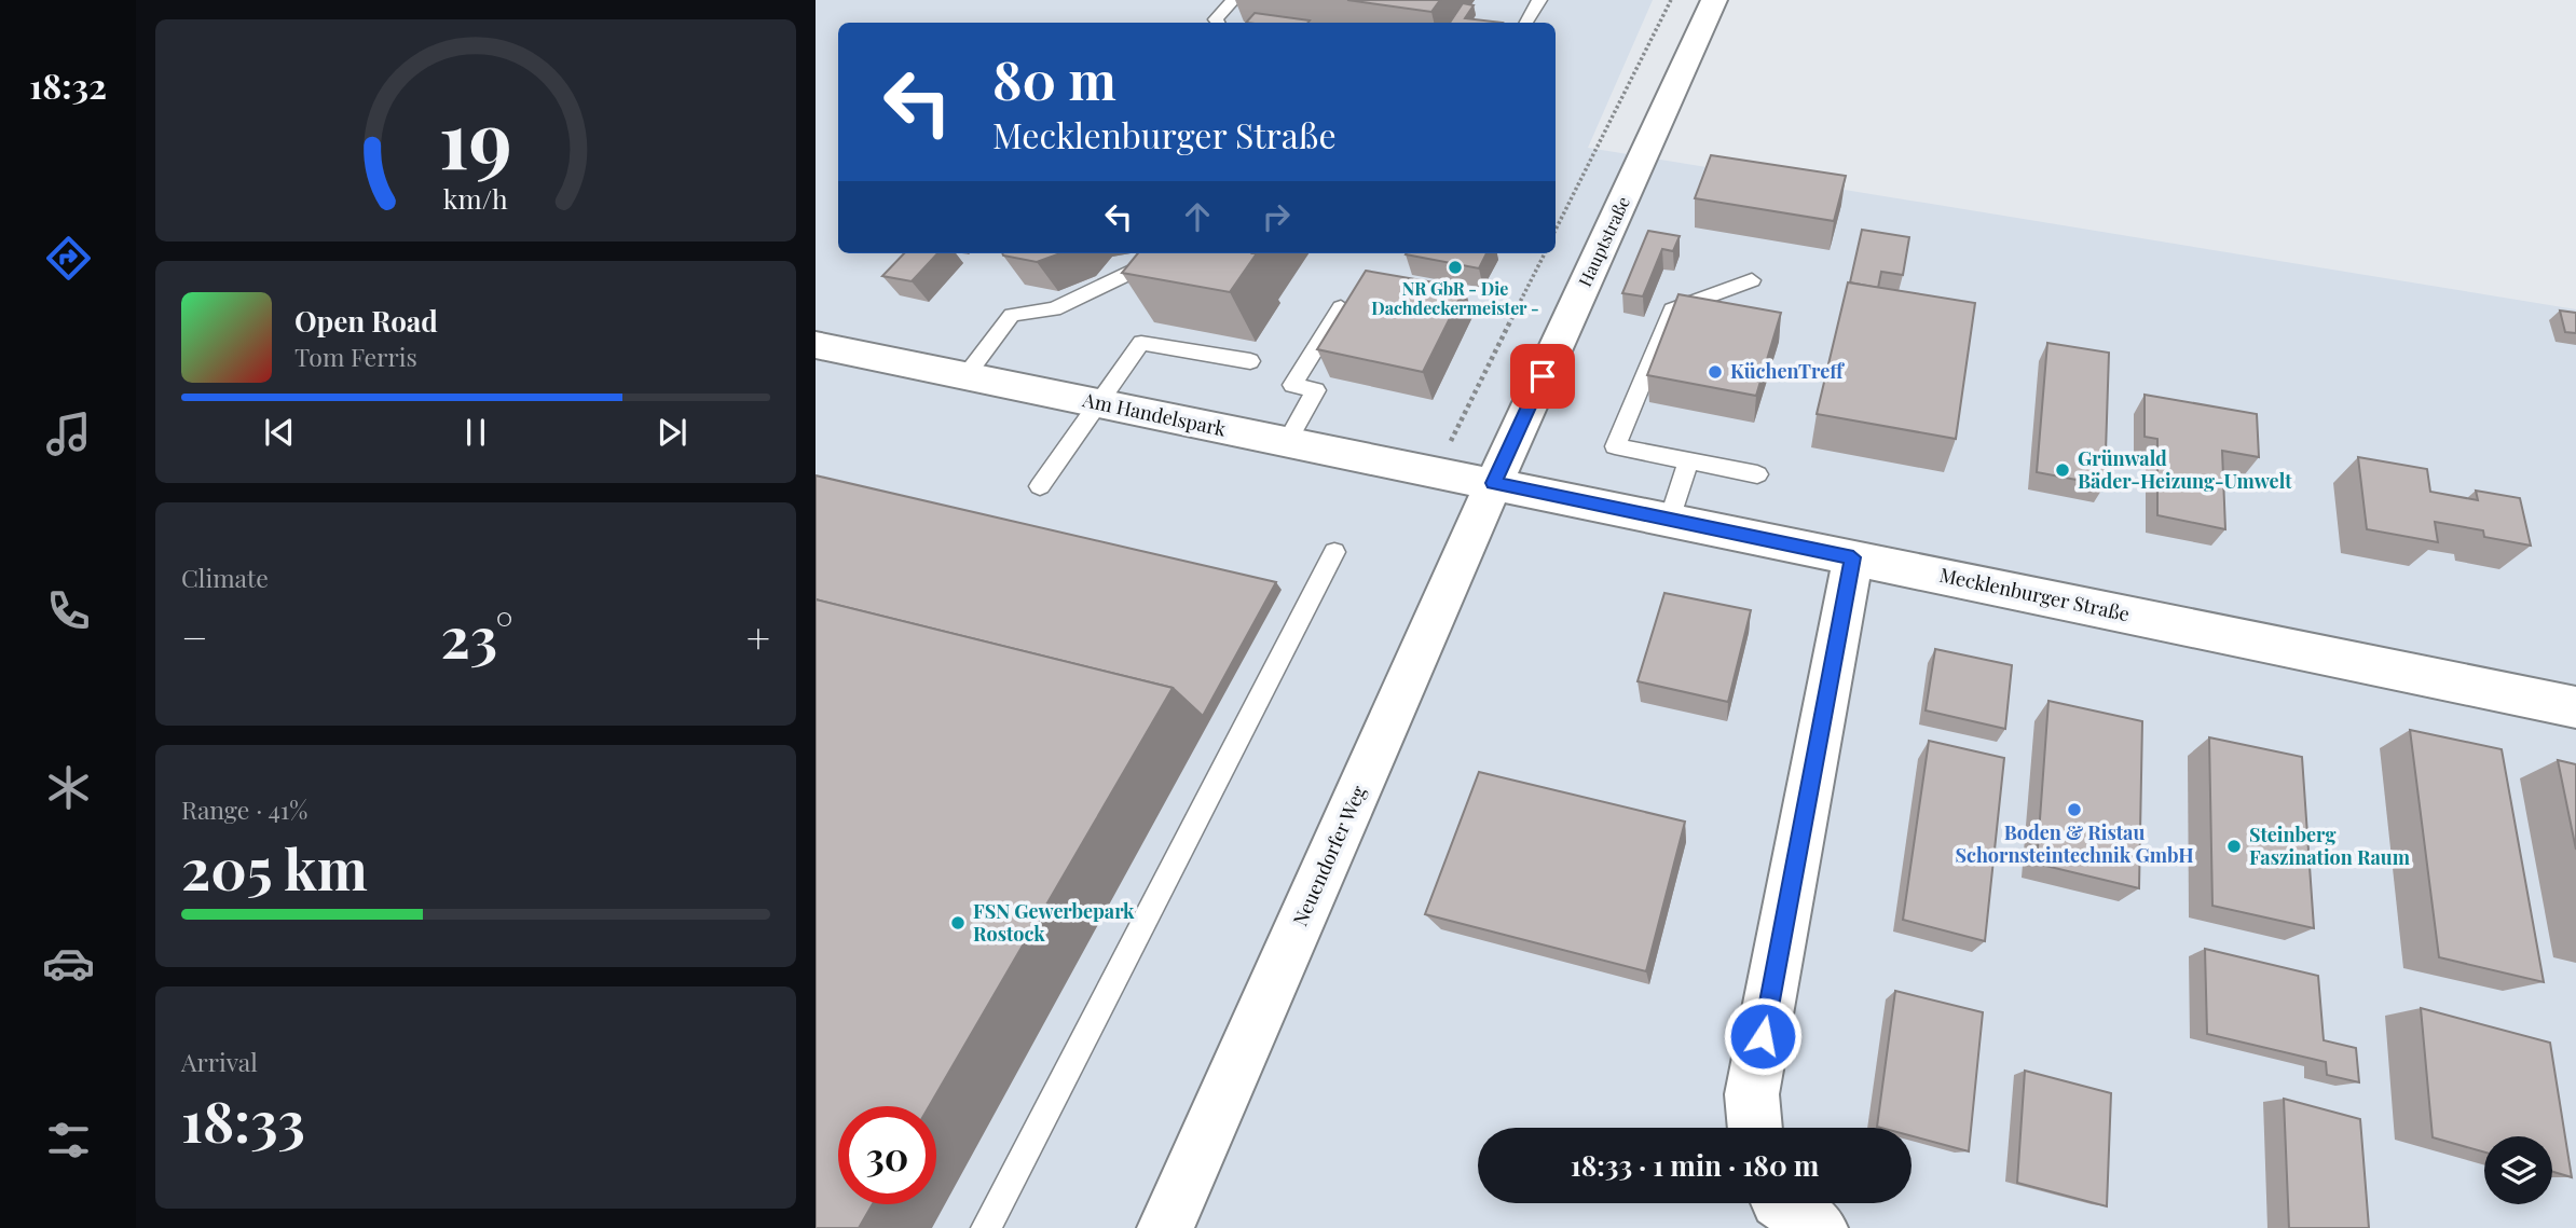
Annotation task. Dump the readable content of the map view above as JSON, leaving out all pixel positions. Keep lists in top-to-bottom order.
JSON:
{
  "streets": {
    "street": [
      "Hauptstraße",
      "Am Handelspark",
      "Mecklenburger Straße",
      "Neuendorfer Weg"
    ]
  },
  "crossings": [
    ["Hauptstraße", "Am Handelspark"],
    ["Hauptstraße", "Mecklenburger Straße"],
    ["Hauptstraße", "Neuendorfer Weg"],
    ["Am Handelspark", "Mecklenburger Straße"],
    ["Am Handelspark", "Neuendorfer Weg"],
    ["Mecklenburger Straße", "Neuendorfer Weg"]
  ],
  "places": [
    "NR GbR - Die Dachdeckermeister -",
    "KüchenTreff",
    "Grünwald Bäder-Heizung-Umwelt",
    "Boden & Ristau Schornsteintechnik GmbH",
    "Steinberg Faszination Raum",
    "FSN Gewerbepark Rostock"
  ],
  "page": {
    "tabs": "18:32",
    "turn": ["80 m", "Mecklenburger Straße"],
    "song": ["Open Road", "Tom Ferris"],
    "tile": [
      "Climate",
      ["Range · 41%", "205 km"],
      ["Arrival", "18:33"]
    ],
    "heat": ["−", "23°", "+"],
    "limit": "30",
    "trip": "18:33 · 1 min · 180 m",
    "gauge": ["19", "km/h"]
  }
}
